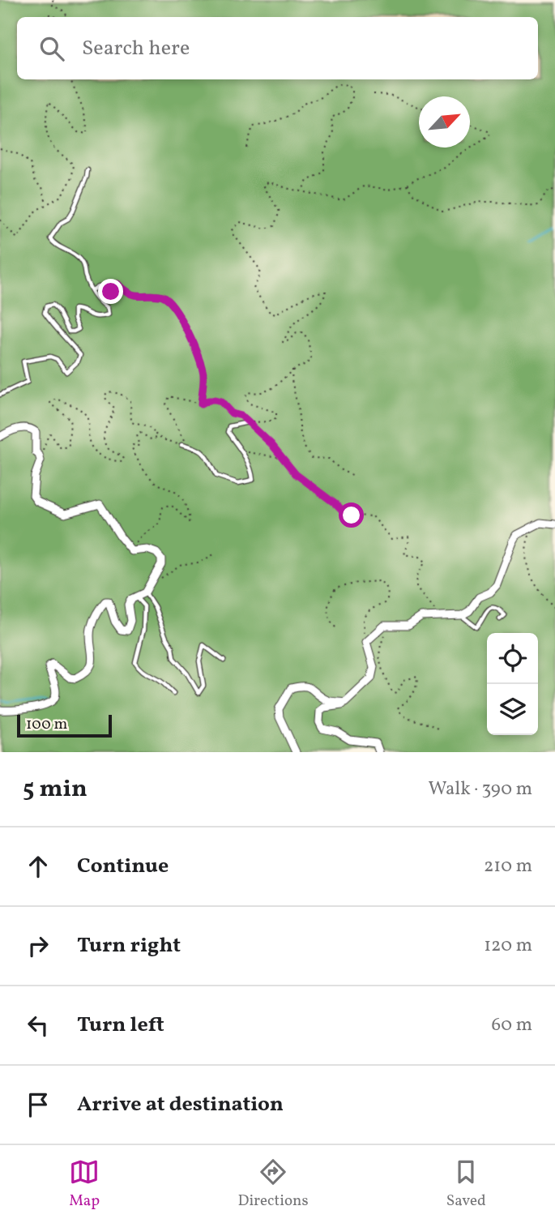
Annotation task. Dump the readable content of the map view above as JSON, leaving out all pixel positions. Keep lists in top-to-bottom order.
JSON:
{
  "scale_bar": "100 m",
  "north": "top right",
  "page": {
    "search": "Search here",
    "scale": "100 m",
    "heading": ["5 min", "Walk · 390 m"],
    "list": [
      ["Continue", "210 m"],
      ["Turn right", "120 m"],
      ["Turn left", "60 m"],
      "Arrive at destination"
    ],
    "nav": ["Map", "Directions", "Saved"]
  }
}
